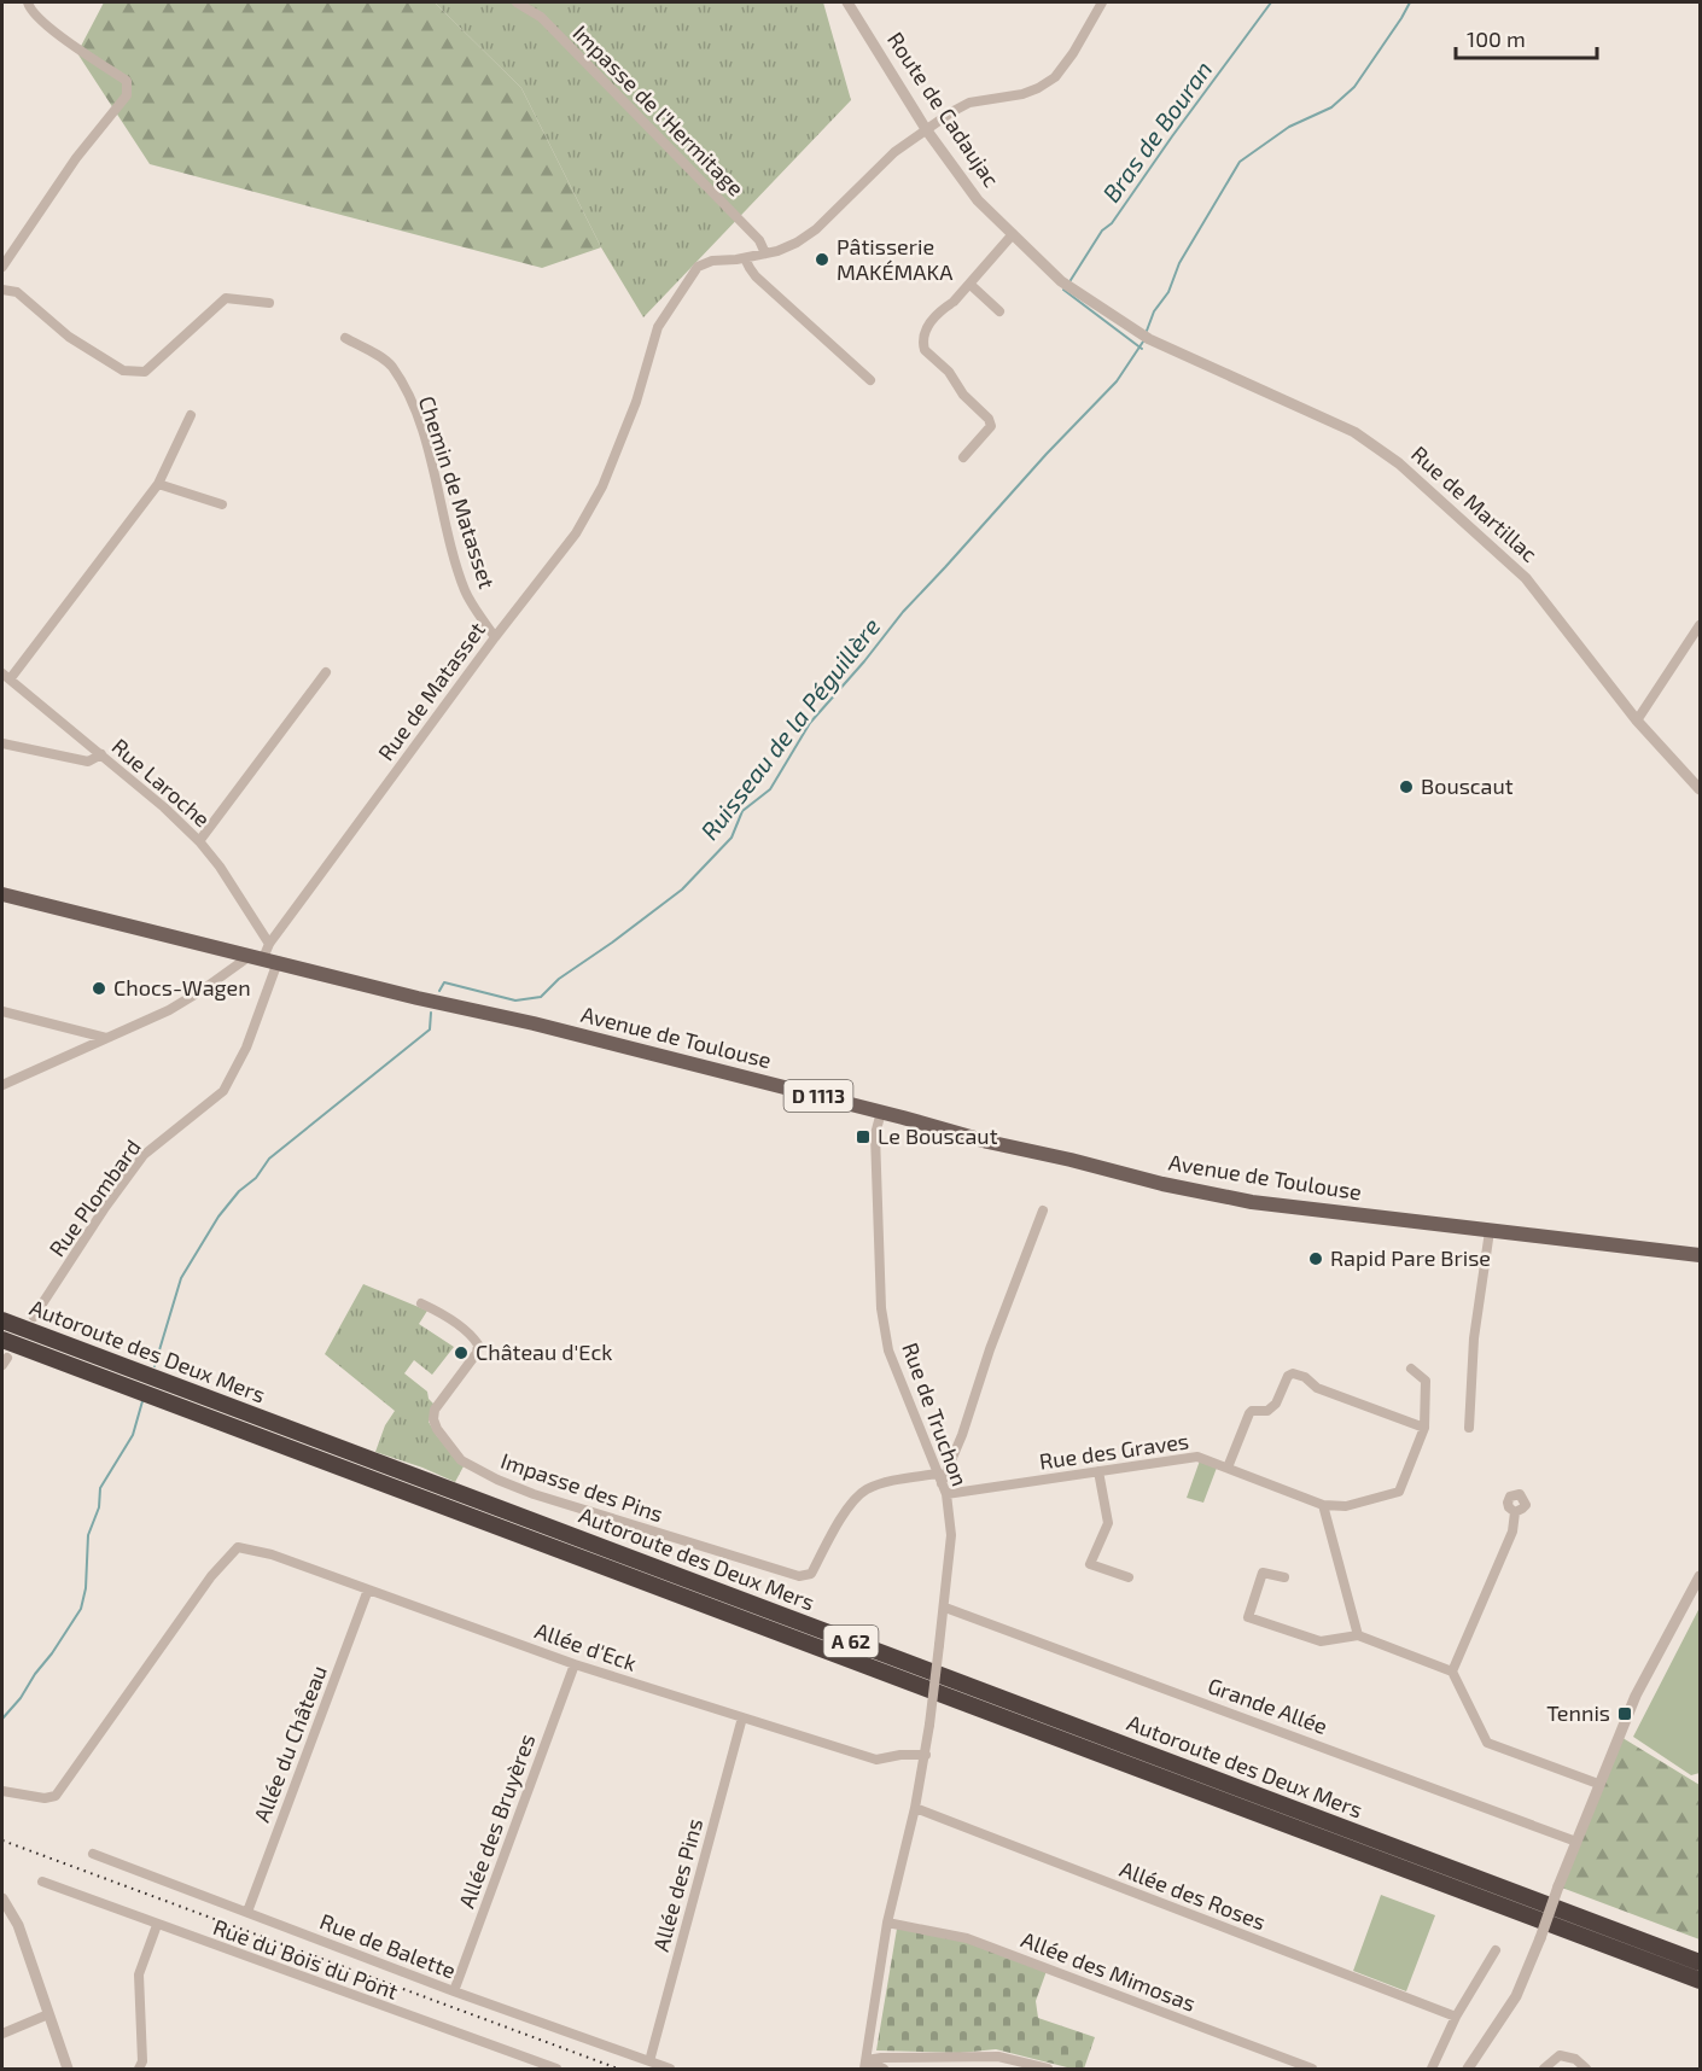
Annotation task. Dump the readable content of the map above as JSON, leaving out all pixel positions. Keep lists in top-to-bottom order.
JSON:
{
  "streets": {
    "highway": ["Autoroute des Deux Mers", "A 62"],
    "main road": ["Avenue de Toulouse", "D 1113"],
    "street": [
      "Route de Cadaujac",
      "Impasse de l'Hermitage",
      "Chemin de Matasset",
      "Rue de Martillac",
      "Rue de Matasset",
      "Rue Laroche",
      "Rue Plombard",
      "Rue de Truchon",
      "Rue des Graves",
      "Impasse des Pins",
      "Allée d'Eck",
      "Grande Allée",
      "Allée du Château",
      "Allée des Bruyères",
      "Allée des Pins",
      "Allée des Roses",
      "Rue de Balette",
      "Rue du Bois du Pont",
      "Allée des Mimosas"
    ]
  },
  "crossings": [
    ["Route de Cadaujac", "Rue de Martillac"],
    ["Route de Cadaujac", "Rue de Matasset"],
    ["Impasse de l'Hermitage", "Rue de Matasset"],
    ["Chemin de Matasset", "Rue de Matasset"],
    ["Rue de Matasset", "Rue Laroche"],
    ["Rue de Matasset", "Avenue de Toulouse"],
    ["Rue de Matasset", "Rue Plombard"],
    ["Avenue de Toulouse", "Rue Plombard"],
    ["Avenue de Toulouse", "Rue de Truchon"],
    ["Rue de Truchon", "Rue des Graves"],
    ["Rue de Truchon", "Impasse des Pins"],
    ["Rue de Truchon", "Allée d'Eck"],
    ["Rue de Truchon", "Grande Allée"],
    ["Allée d'Eck", "Allée du Château"],
    ["Allée d'Eck", "Allée des Bruyères"],
    ["Allée d'Eck", "Allée des Pins"],
    ["Allée du Château", "Rue de Balette"],
    ["Allée des Bruyères", "Rue de Balette"],
    ["Allée des Pins", "Rue de Balette"]
  ],
  "water": ["Bras de Bouran", "Ruisseau de la Péguillère"],
  "places": {
    "other": [
      "Pâtisserie MAKÉMAKA",
      "Bouscaut",
      "Chocs-Wagen",
      "Rapid Pare Brise",
      "Château d'Eck"
    ],
    "transit": ["Le Bouscaut", "Tennis"]
  },
  "scale_bar": "100 m"
}
